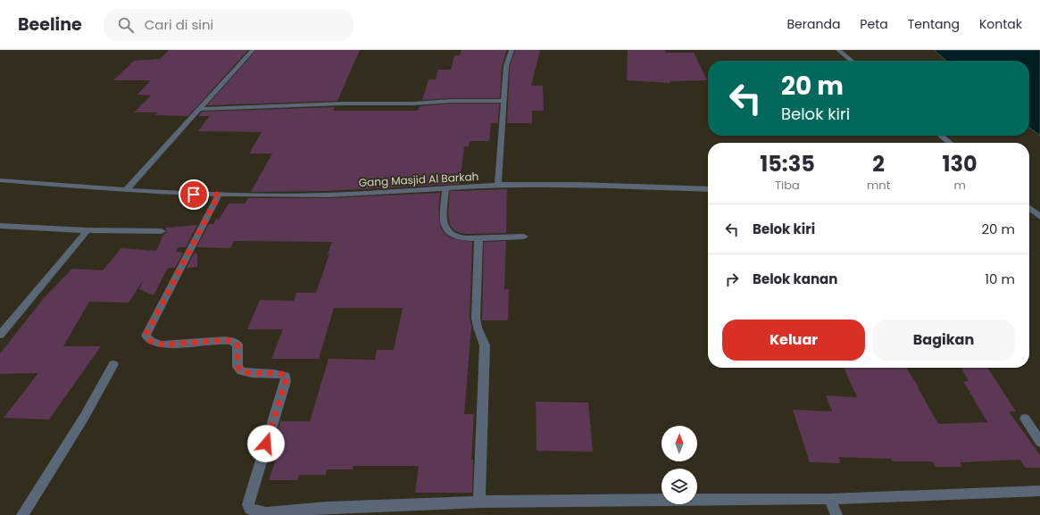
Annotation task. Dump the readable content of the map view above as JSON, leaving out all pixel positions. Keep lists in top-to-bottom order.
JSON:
{
  "streets": {
    "street": ["Gang Masjid Al Barkah"]
  },
  "north": "top",
  "page": {
    "header": "Beeline",
    "search": "Cari di sini",
    "nav": [
      "Beranda",
      "Peta",
      "Tentang",
      "Kontak"
    ],
    "turn": ["20 m", "Belok kiri"],
    "eta": [
      "15:35",
      "Tiba",
      "2",
      "mnt",
      "130",
      "m"
    ],
    "list": [
      {
        "name": "Belok kiri",
        "value": "20 m"
      },
      {
        "name": "Belok kanan",
        "value": "10 m"
      }
    ],
    "buttons": ["Keluar", "Bagikan"]
  }
}
